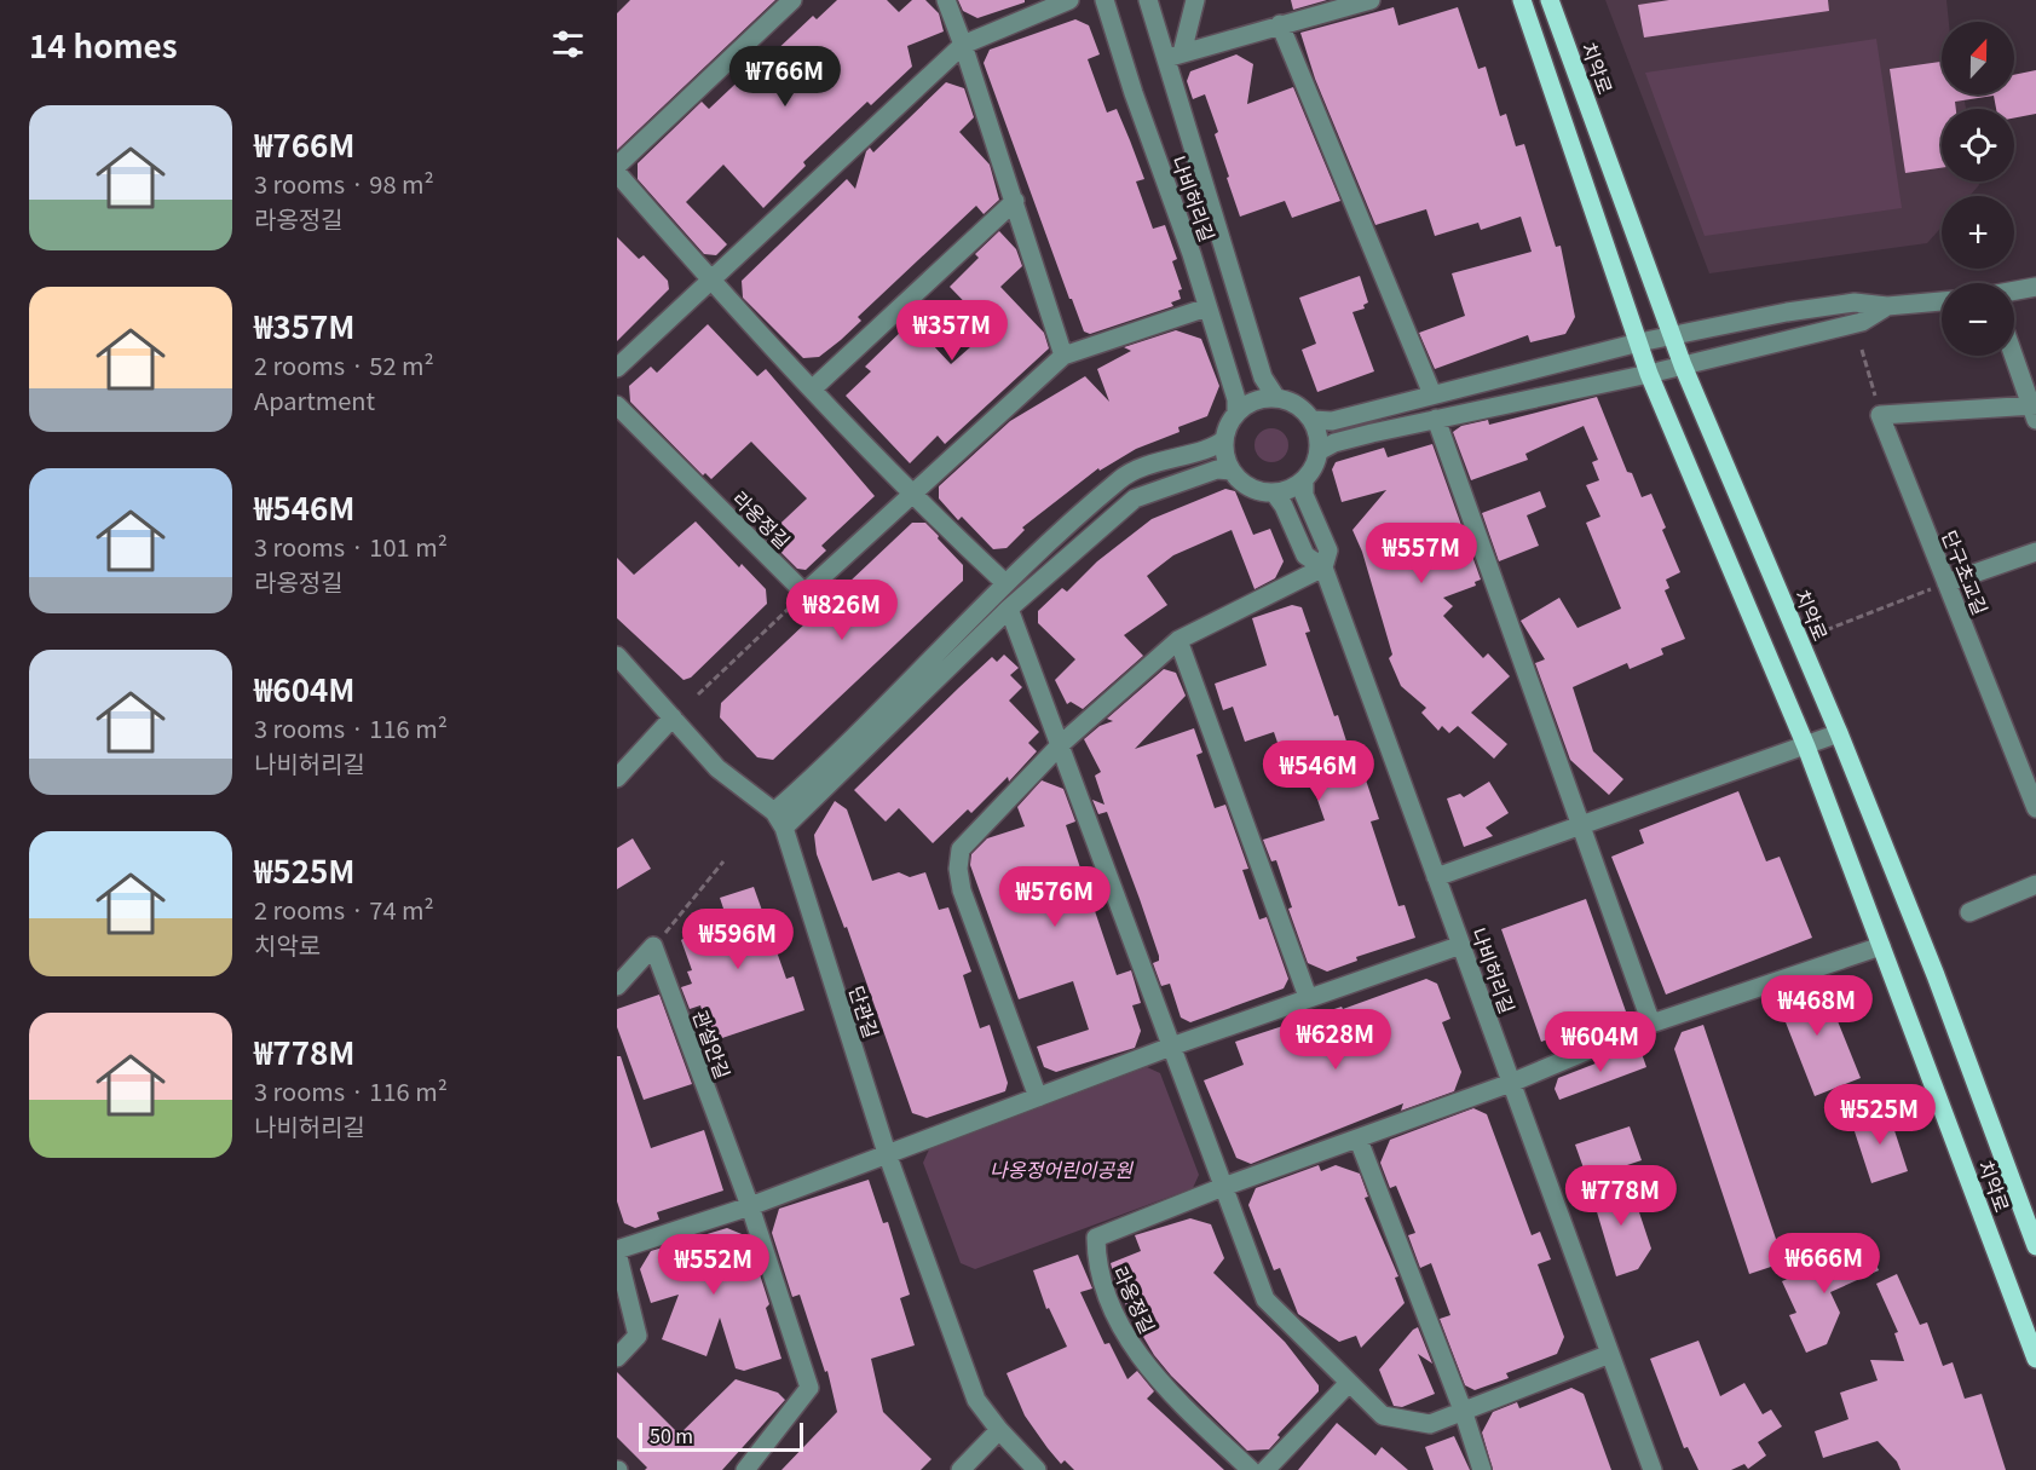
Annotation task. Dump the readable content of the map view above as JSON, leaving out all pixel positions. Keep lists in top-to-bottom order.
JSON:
{
  "streets": {
    "main road": ["치악로"],
    "street": [
      "나비허리길",
      "라옹정길",
      "단구초교길",
      "단관길",
      "관설안길"
    ]
  },
  "crossings": [
    ["나비허리길", "라옹정길"]
  ],
  "parks": ["나옹정어린이공원"],
  "scale_bar": "50 m",
  "north": "top",
  "page": {
    "heading": "14 homes",
    "map_buttons": ["+", "−"],
    "price": [
      "₩766M",
      "₩357M",
      "₩557M",
      "₩826M",
      "₩546M",
      "₩576M",
      "₩596M",
      "₩468M",
      "₩628M",
      "₩604M",
      "₩525M",
      "₩778M",
      "₩666M",
      "₩552M"
    ],
    "list": [
      {
        "name": "₩766M",
        "note": "3 rooms · 98 m² · 라옹정길"
      },
      {
        "name": "₩357M",
        "note": "2 rooms · 52 m² · Apartment"
      },
      {
        "name": "₩546M",
        "note": "3 rooms · 101 m² · 라옹정길"
      },
      {
        "name": "₩604M",
        "note": "3 rooms · 116 m² · 나비허리길"
      },
      {
        "name": "₩525M",
        "note": "2 rooms · 74 m² · 치악로"
      },
      {
        "name": "₩778M",
        "note": "3 rooms · 116 m² · 나비허리길"
      }
    ],
    "scale": "50 m"
  }
}
